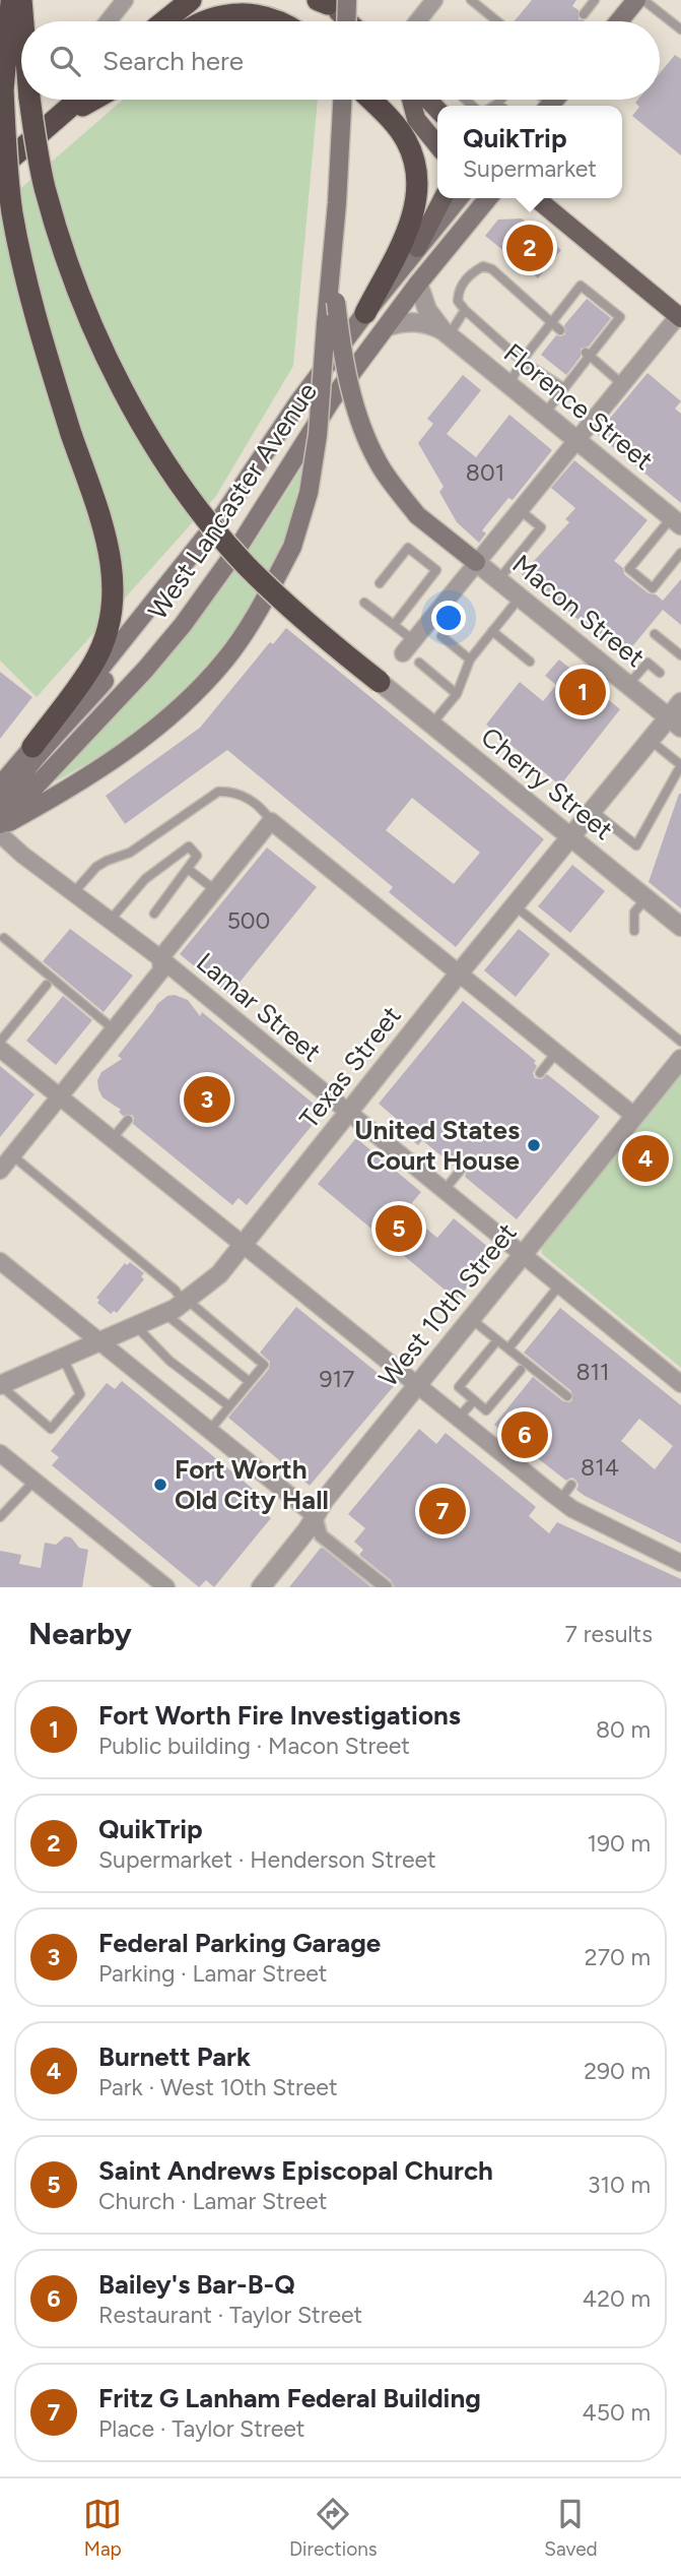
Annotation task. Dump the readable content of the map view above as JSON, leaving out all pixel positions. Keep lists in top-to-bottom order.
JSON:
{
  "streets": {
    "main road": ["West Lancaster Avenue"],
    "street": [
      "Florence Street",
      "Macon Street",
      "Cherry Street",
      "Lamar Street",
      "Texas Street",
      "West 10th Street"
    ]
  },
  "crossings": [
    ["Florence Street", "West Lancaster Avenue"],
    ["Macon Street", "Texas Street"],
    ["Cherry Street", "Texas Street"],
    ["Lamar Street", "Texas Street"],
    ["Lamar Street", "West 10th Street"]
  ],
  "places": ["United States Court House", "Fort Worth Old City Hall"],
  "house_numbers": [
    "801",
    "500",
    "811",
    "917",
    "814"
  ],
  "page": {
    "search": "Search here",
    "popup": ["QuikTrip", "Supermarket"],
    "pins": [
      "2",
      "1",
      "3",
      "4",
      "5",
      "6",
      "7"
    ],
    "heading": ["Nearby", "7 results"],
    "list": [
      {
        "mark": "1",
        "name": "Fort Worth Fire Investigations",
        "note": "Public building · Macon Street",
        "value": "80 m"
      },
      {
        "mark": "2",
        "name": "QuikTrip",
        "note": "Supermarket · Henderson Street",
        "value": "190 m"
      },
      {
        "mark": "3",
        "name": "Federal Parking Garage",
        "note": "Parking · Lamar Street",
        "value": "270 m"
      },
      {
        "mark": "4",
        "name": "Burnett Park",
        "note": "Park · West 10th Street",
        "value": "290 m"
      },
      {
        "mark": "5",
        "name": "Saint Andrews Episcopal Church",
        "note": "Church · Lamar Street",
        "value": "310 m"
      },
      {
        "mark": "6",
        "name": "Bailey's Bar-B-Q",
        "note": "Restaurant · Taylor Street",
        "value": "420 m"
      },
      {
        "mark": "7",
        "name": "Fritz G Lanham Federal Building",
        "note": "Place · Taylor Street",
        "value": "450 m"
      }
    ],
    "nav": ["Map", "Directions", "Saved"]
  }
}
